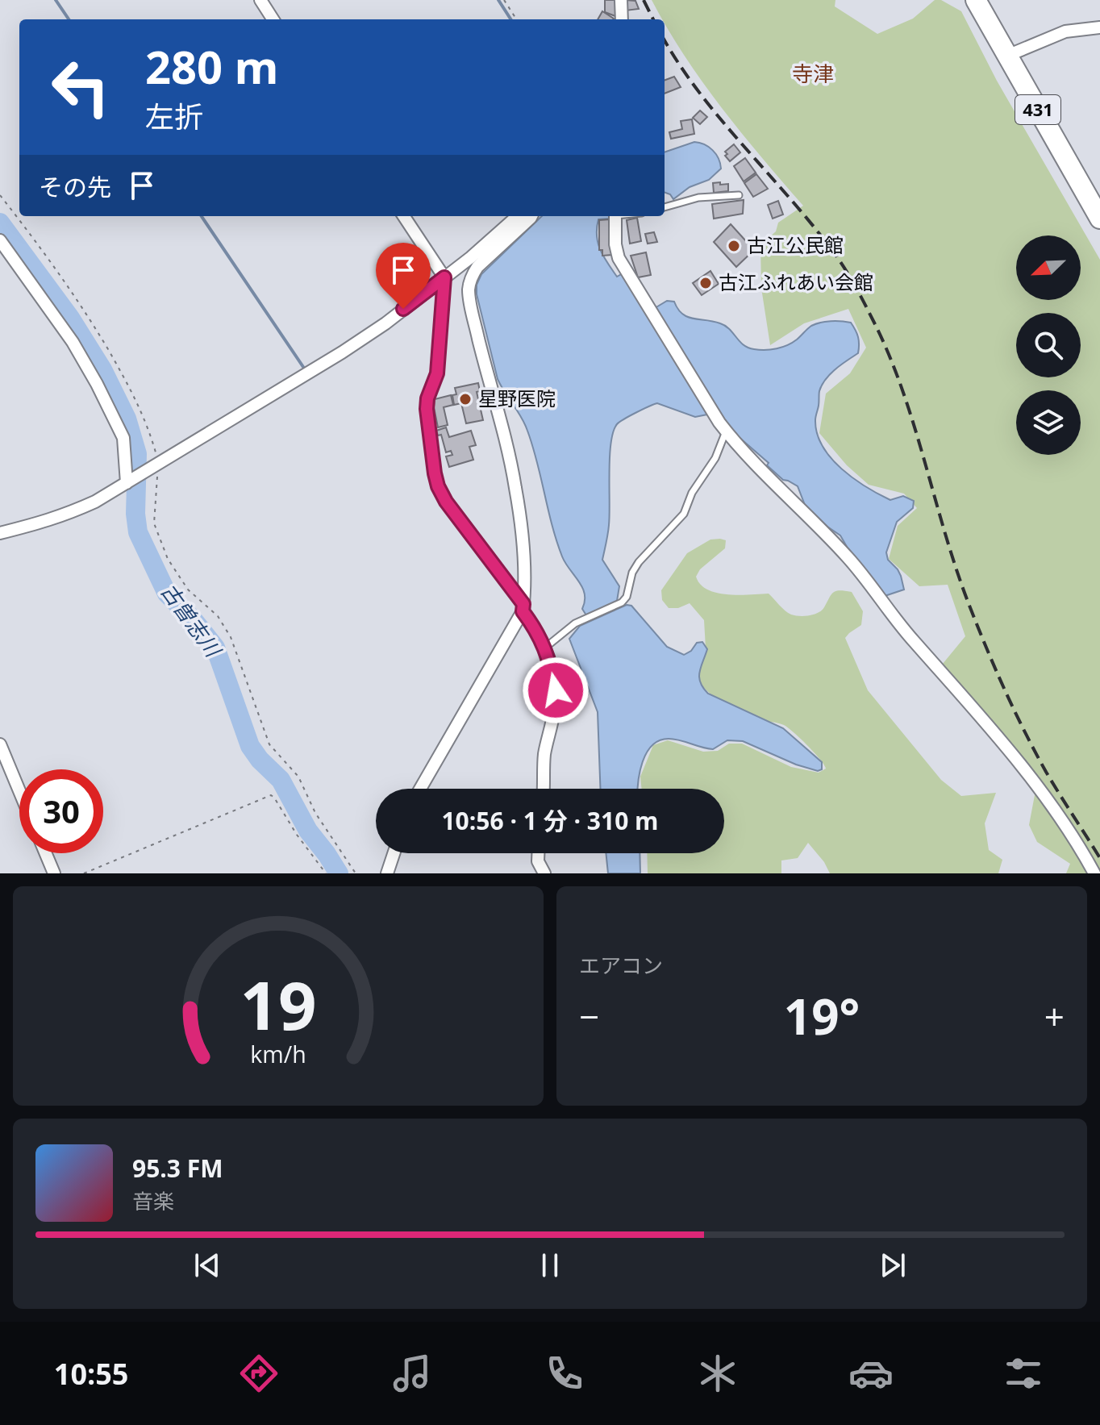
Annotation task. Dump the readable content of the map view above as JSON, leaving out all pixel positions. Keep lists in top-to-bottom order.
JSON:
{
  "streets": {
    "highway": ["431"]
  },
  "districts": ["寺津"],
  "water": ["古曽志川"],
  "places": ["古江公民館", "古江ふれあい会館", "星野医院"],
  "north": "bottom left",
  "page": {
    "turn": ["280 m", "左折"],
    "then": "その先",
    "limit": "30",
    "trip": "10:56 · 1 分 · 310 m",
    "tile": "エアコン",
    "heat": ["−", "19°", "+"],
    "song": ["95.3 FM", "音楽"],
    "tabs": "10:55",
    "gauge": ["19", "km/h"]
  }
}
